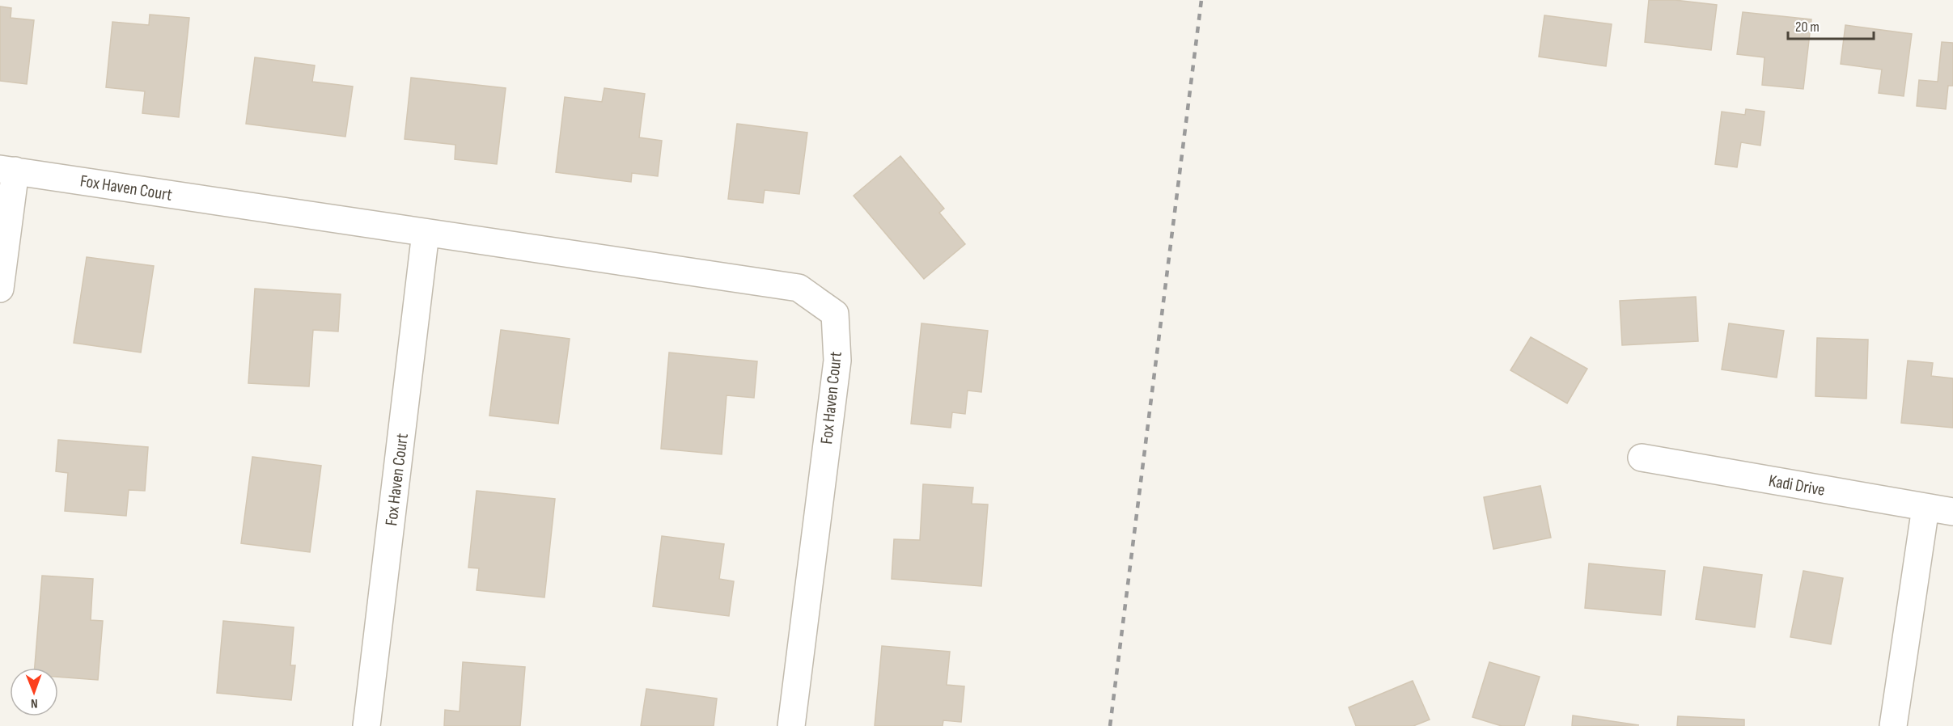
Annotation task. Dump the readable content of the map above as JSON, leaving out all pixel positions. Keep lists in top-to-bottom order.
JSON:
{
  "streets": {
    "street": ["Fox Haven Court", "Kadi Drive"]
  },
  "scale_bar": "20 m",
  "north": "bottom"
}
